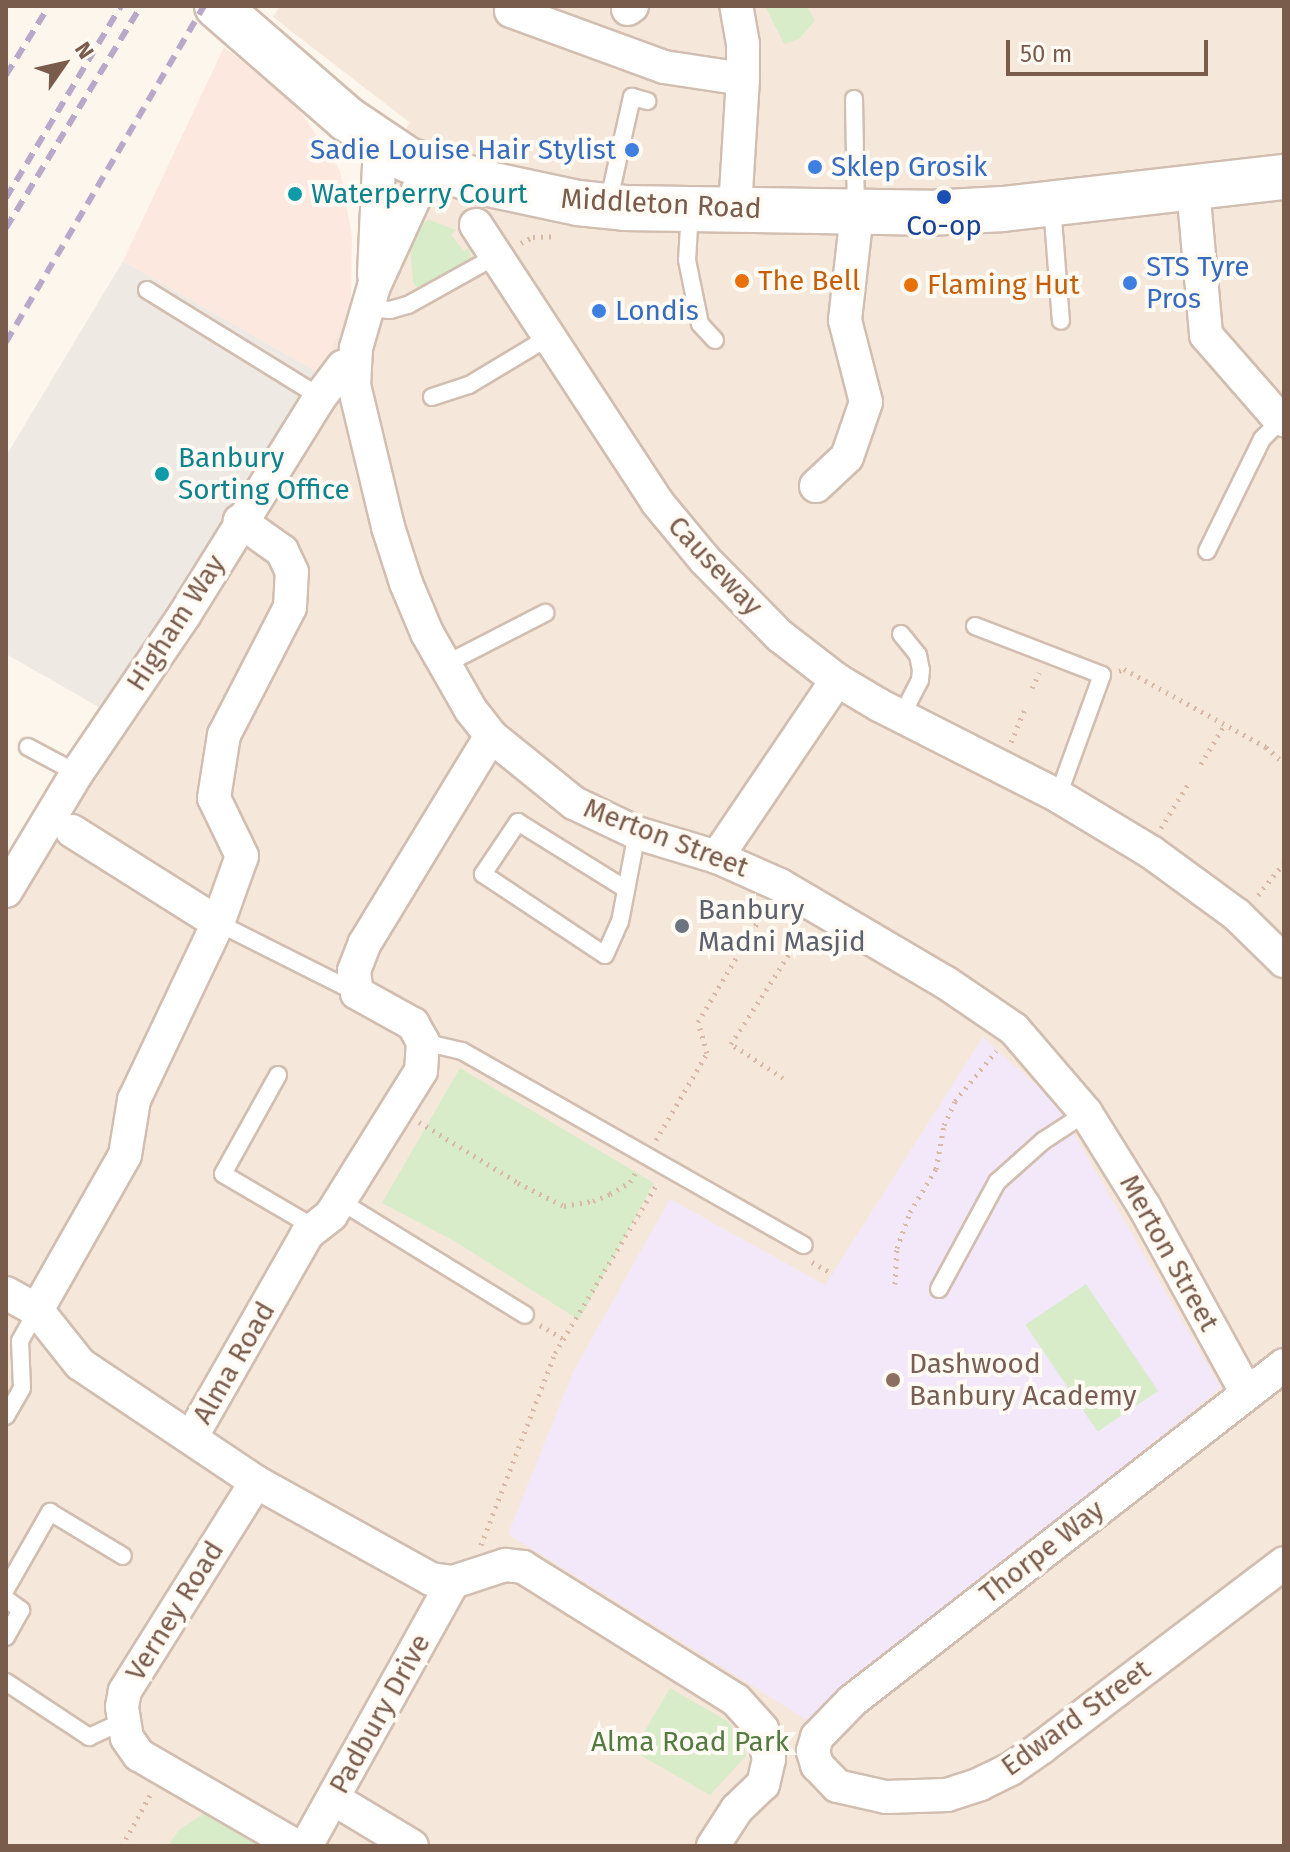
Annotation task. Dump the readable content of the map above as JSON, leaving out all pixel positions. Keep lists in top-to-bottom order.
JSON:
{
  "streets": {
    "street": [
      "Middleton Road",
      "Causeway",
      "Higham Way",
      "Merton Street",
      "Alma Road",
      "Thorpe Way",
      "Verney Road",
      "Padbury Drive",
      "Edward Street"
    ]
  },
  "crossings": [
    ["Middleton Road", "Merton Street"],
    ["Higham Way", "Merton Street"],
    ["Merton Street", "Thorpe Way"],
    ["Alma Road", "Verney Road"],
    ["Alma Road", "Padbury Drive"],
    ["Thorpe Way", "Edward Street"]
  ],
  "parks": ["Alma Road Park"],
  "places": [
    "Sadie Louise Hair Stylist",
    "Sklep Grosik",
    "Waterperry Court",
    "Co-op",
    "The Bell",
    "STS Tyre Pros",
    "Flaming Hut",
    "Londis",
    "Banbury Sorting Office",
    "Banbury Madni Masjid",
    "Dashwood Banbury Academy"
  ],
  "scale_bar": "50 m",
  "north": "top right"
}
